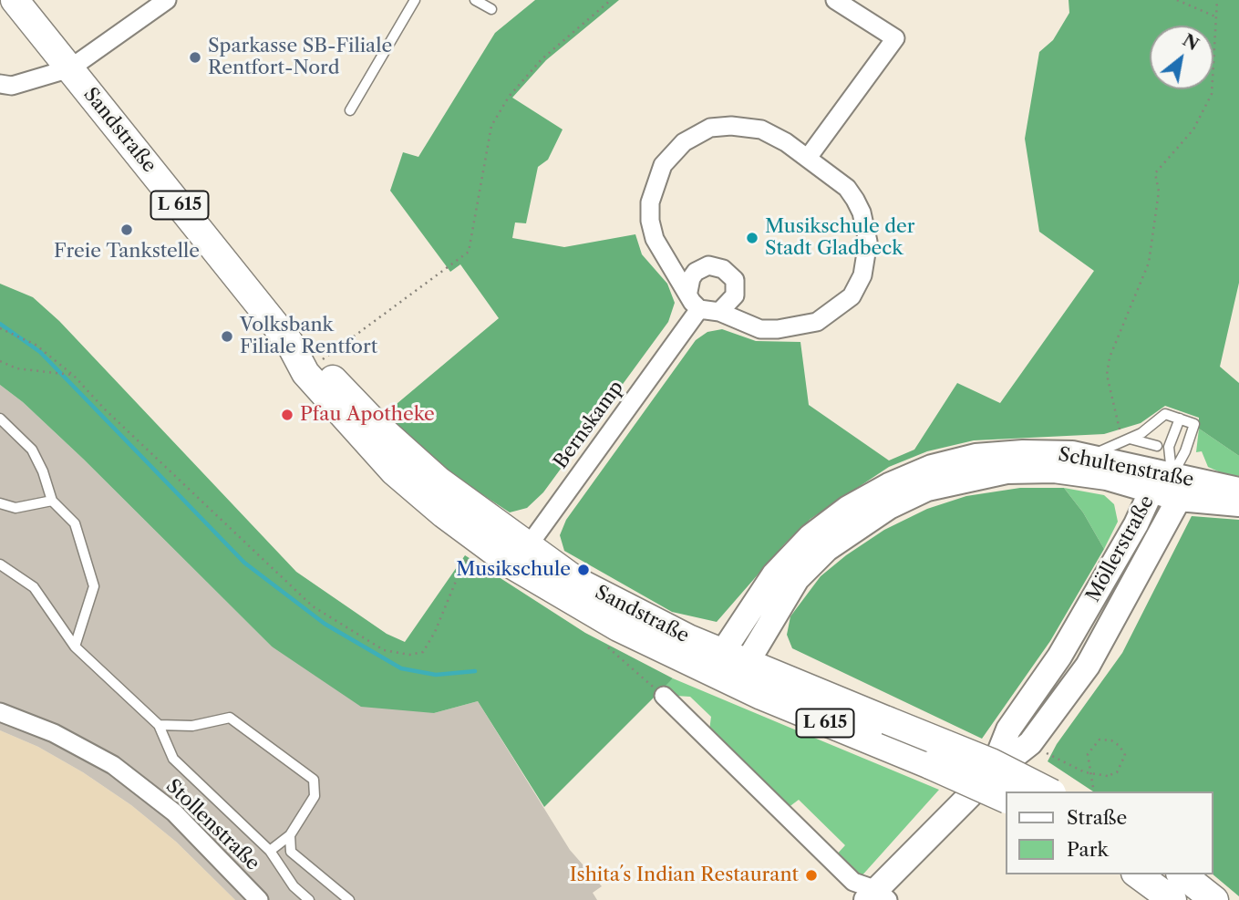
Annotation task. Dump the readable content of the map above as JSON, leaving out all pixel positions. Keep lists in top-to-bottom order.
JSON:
{
  "streets": {
    "main road": [
      "Sandstraße",
      "L 615",
      "Schultenstraße",
      "Möllerstraße"
    ],
    "street": ["Bernskamp", "Stollenstraße"]
  },
  "crossings": [
    ["Sandstraße", "L 615"],
    ["Sandstraße", "Bernskamp"],
    ["Sandstraße", "Schultenstraße"],
    ["Schultenstraße", "Möllerstraße"]
  ],
  "places": [
    "Sparkasse SB-Filiale Rentfort-Nord",
    "Freie Tankstelle",
    "Musikschule der Stadt Gladbeck",
    "Volksbank Filiale Rentfort",
    "Pfau Apotheke",
    "Musikschule",
    "Ishita´s Indian Restaurant"
  ],
  "legend": ["Straße", "Park"],
  "north": "top right"
}
